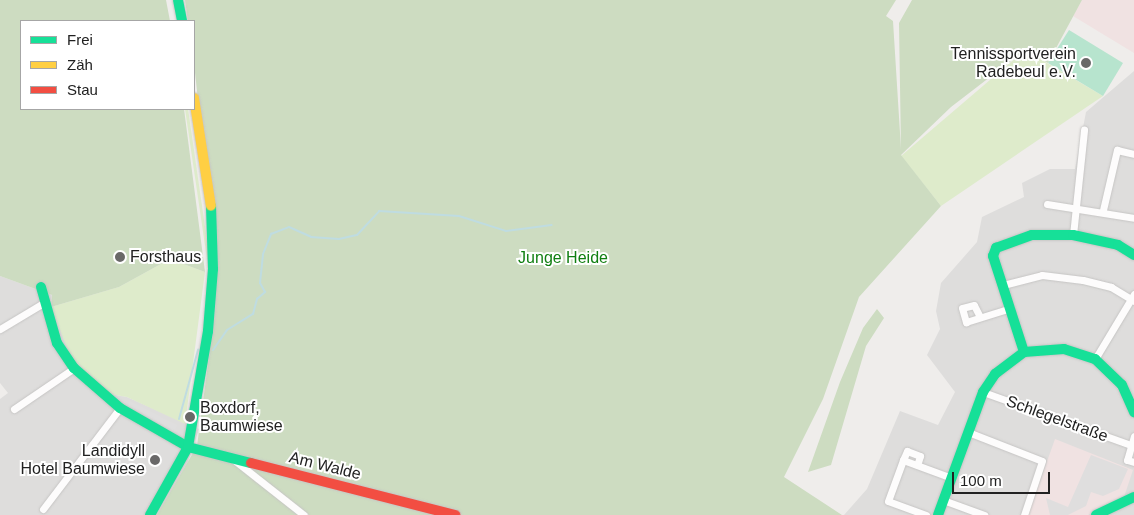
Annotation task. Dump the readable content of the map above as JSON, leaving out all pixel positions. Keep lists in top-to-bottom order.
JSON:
{
  "streets": {
    "street": ["Schlegelstraße", "Am Walde"]
  },
  "parks": ["Junge Heide"],
  "places": [
    "Tennissportverein Radebeul e.V.",
    "Forsthaus",
    "Boxdorf, Baumwiese",
    "Landidyll Hotel Baumwiese"
  ],
  "legend": ["Frei", "Zäh", "Stau"],
  "scale_bar": "100 m"
}
